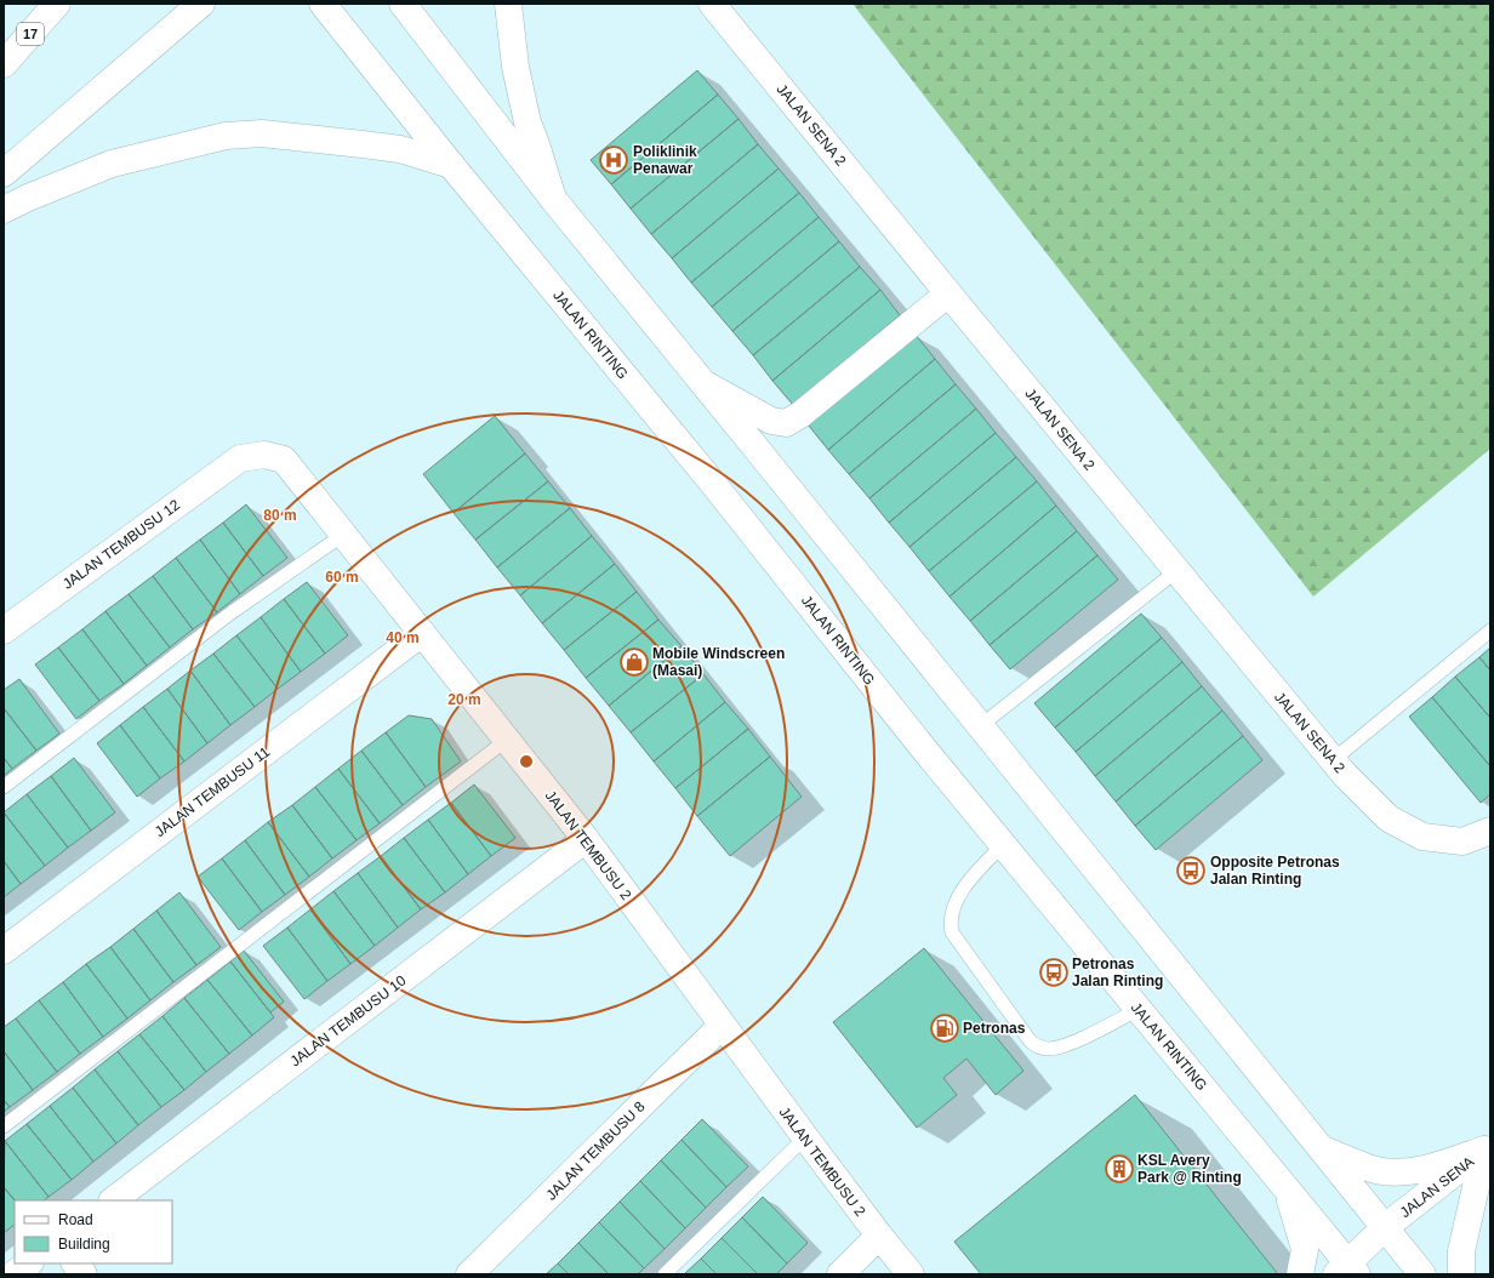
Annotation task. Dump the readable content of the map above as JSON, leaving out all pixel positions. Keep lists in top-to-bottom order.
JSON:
{
  "streets": {
    "main road": [
      "17",
      "JALAN SENA 2",
      "JALAN RINTING",
      "JALAN TEMBUSU 12",
      "JALAN TEMBUSU 11",
      "JALAN TEMBUSU 2",
      "JALAN TEMBUSU 10",
      "JALAN TEMBUSU 8",
      "JALAN SENA"
    ]
  },
  "crossings": [
    ["JALAN RINTING", "JALAN SENA"],
    ["JALAN TEMBUSU 12", "JALAN TEMBUSU 2"],
    ["JALAN TEMBUSU 11", "JALAN TEMBUSU 2"],
    ["JALAN TEMBUSU 2", "JALAN TEMBUSU 10"],
    ["JALAN TEMBUSU 2", "JALAN TEMBUSU 8"]
  ],
  "places": {
    "hospital": ["Poliklinik Penawar"],
    "shop": ["Mobile Windscreen (Masai)"],
    "bus stop": ["Opposite Petronas Jalan Rinting", "Petronas Jalan Rinting"],
    "fuel station": ["Petronas"],
    "building": ["KSL Avery Park @ Rinting"]
  },
  "legend": ["Road", "Building"],
  "rings": [
    "80 m",
    "60 m",
    "40 m",
    "20 m"
  ]
}
